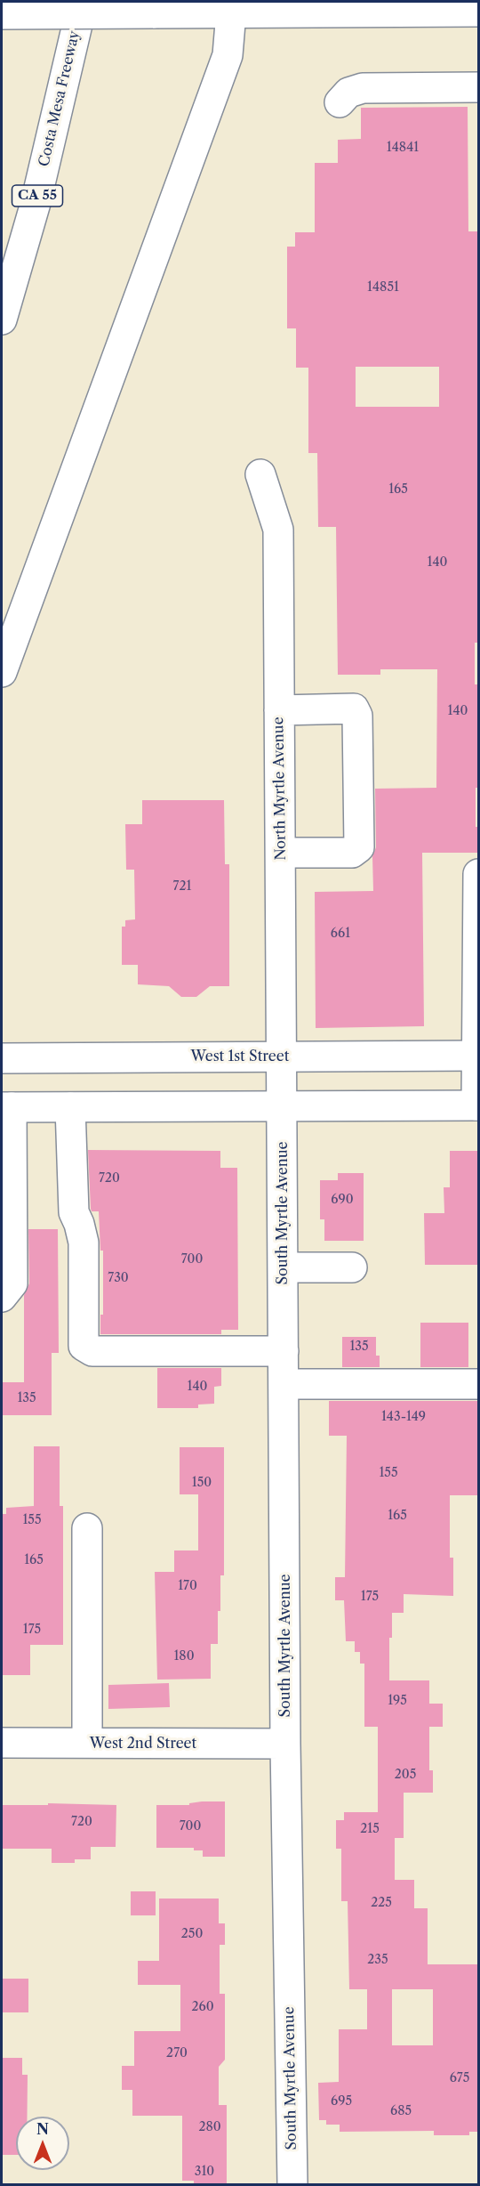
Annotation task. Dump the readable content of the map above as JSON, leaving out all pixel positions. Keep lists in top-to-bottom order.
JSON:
{
  "streets": {
    "main road": [
      "Costa Mesa Freeway",
      "CA 55",
      "North Myrtle Avenue",
      "West 1st Street",
      "South Myrtle Avenue",
      "West 2nd Street"
    ]
  },
  "crossings": [
    ["North Myrtle Avenue", "West 1st Street"],
    ["North Myrtle Avenue", "South Myrtle Avenue"],
    ["South Myrtle Avenue", "West 2nd Street"]
  ],
  "house_numbers": [
    "14841",
    "14851",
    "165",
    "140",
    "140",
    "721",
    "661",
    "720",
    "690",
    "700",
    "730",
    "135",
    "140",
    "135",
    "143-149",
    "155",
    "150",
    "165",
    "155",
    "165",
    "170",
    "175",
    "175",
    "180",
    "195",
    "205",
    "720",
    "700",
    "215",
    "225",
    "250",
    "235",
    "260",
    "270",
    "675",
    "695",
    "685",
    "280",
    "310"
  ],
  "north": "top"
}
